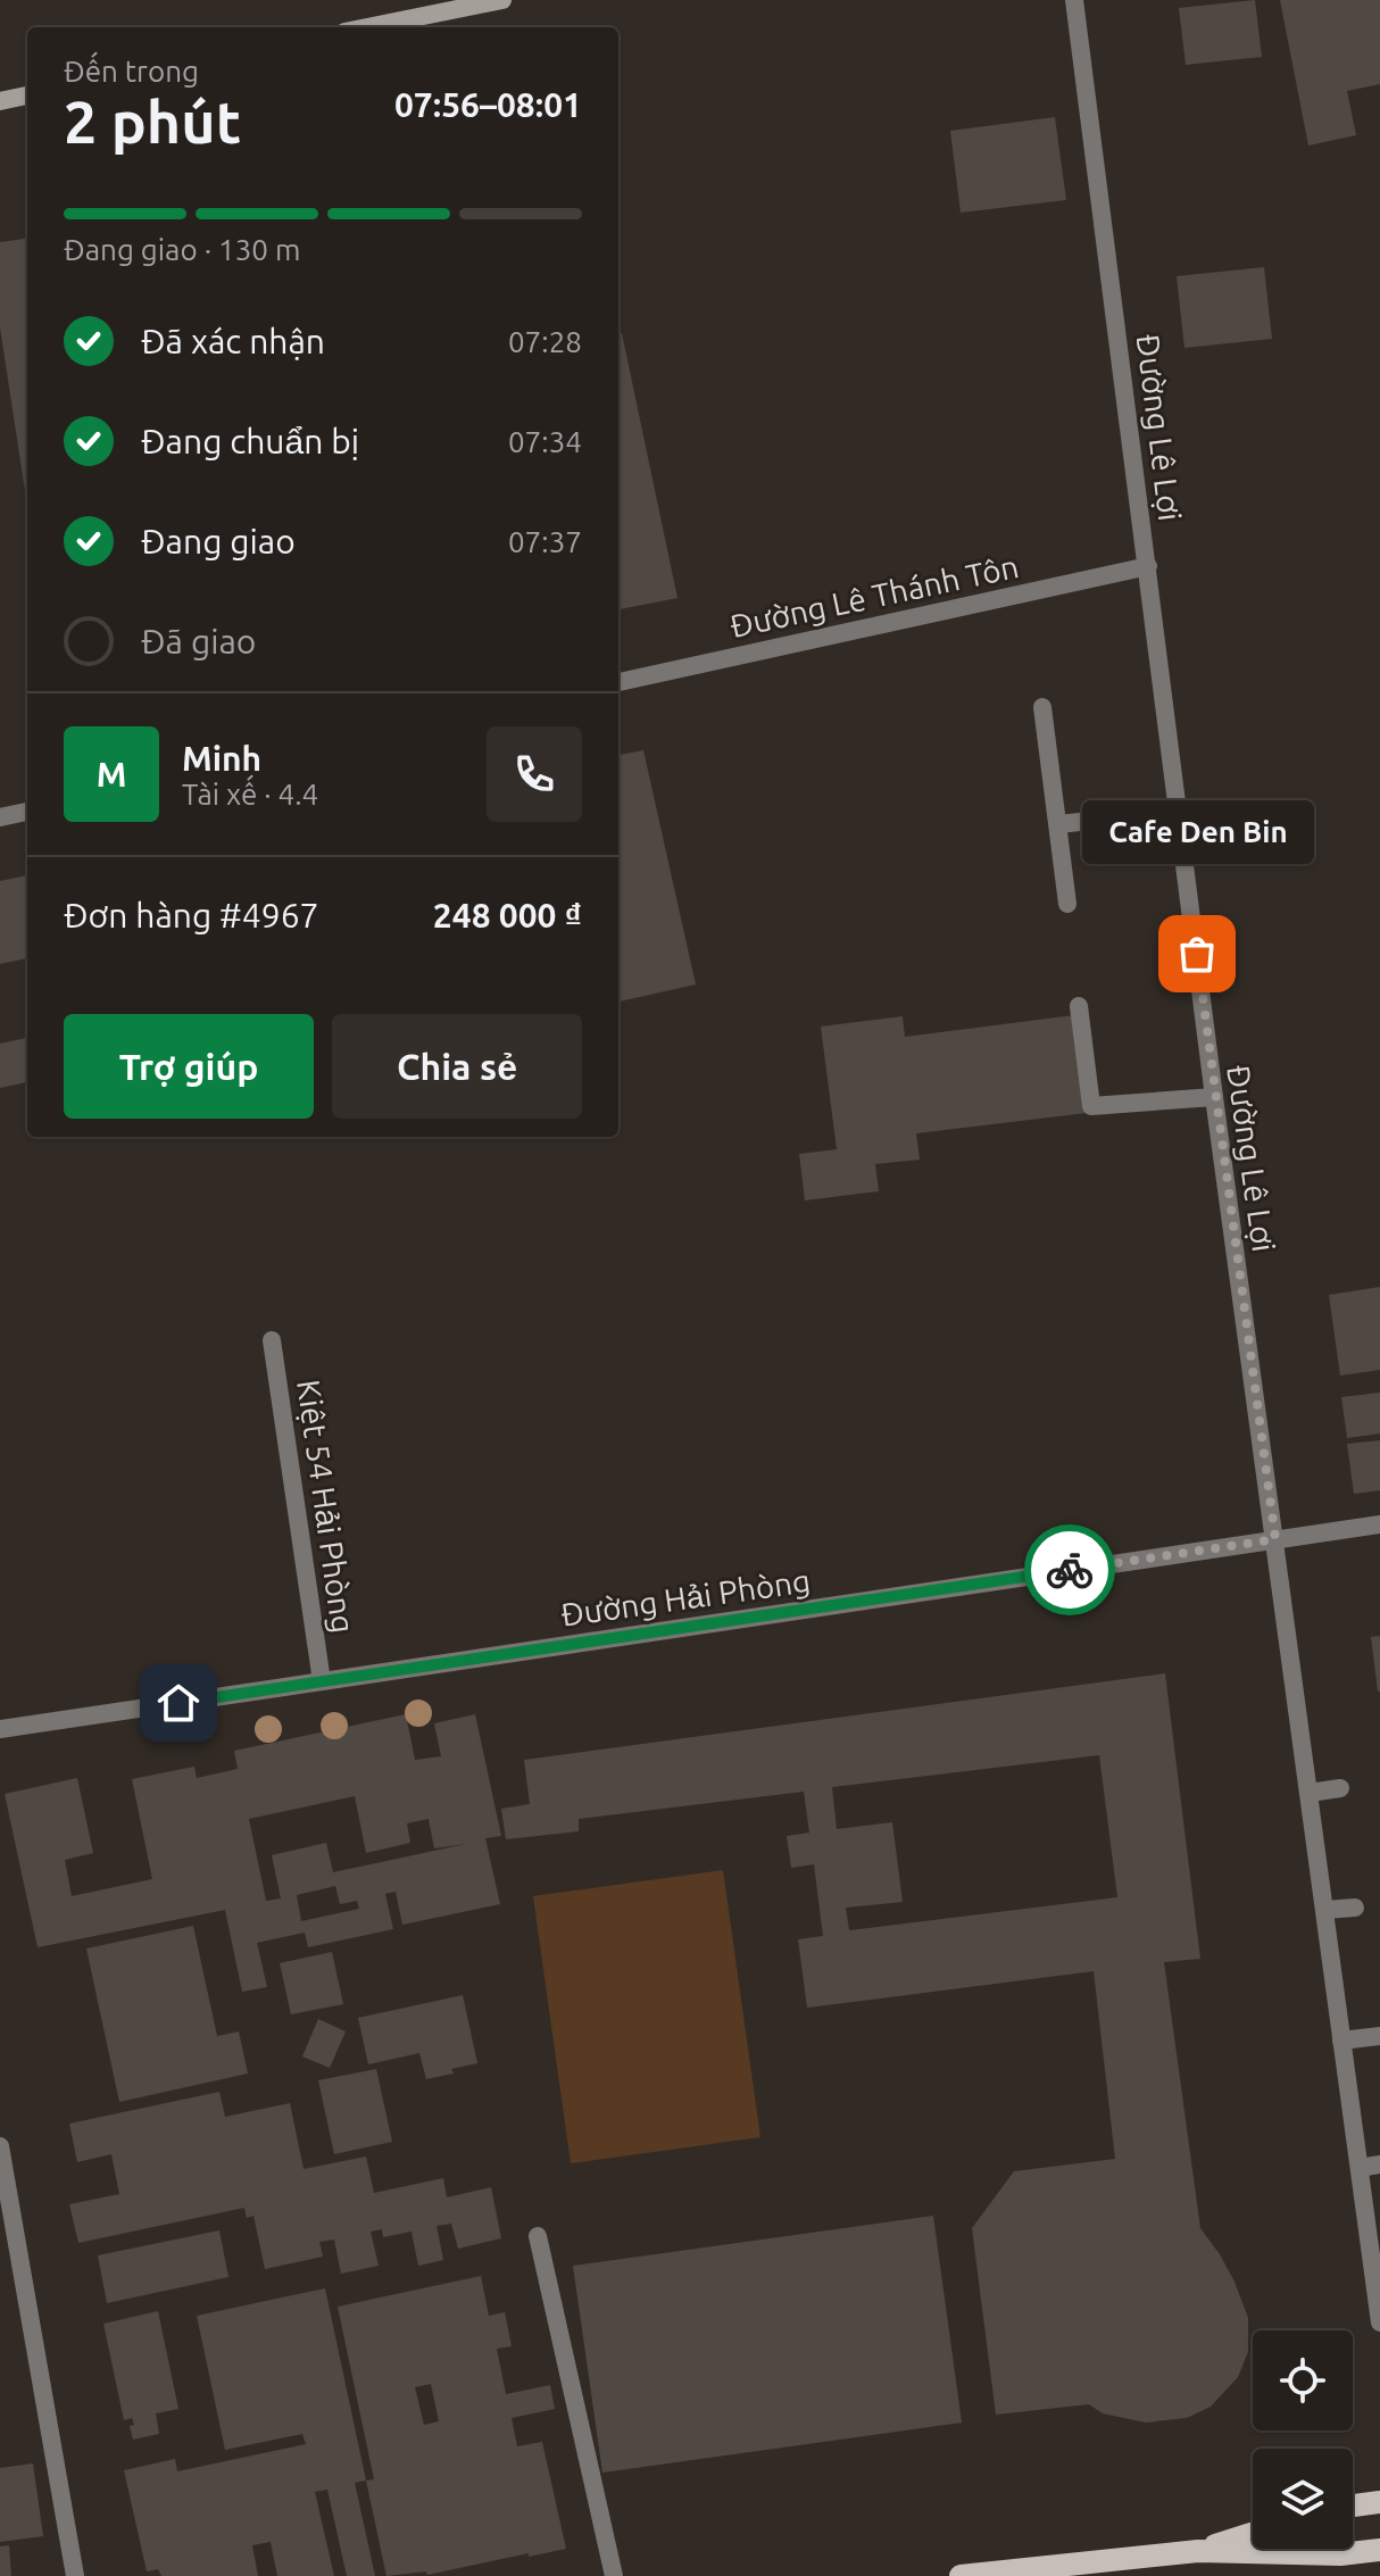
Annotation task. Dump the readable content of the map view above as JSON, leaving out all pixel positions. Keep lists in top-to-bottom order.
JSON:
{
  "streets": {
    "street": [
      "Đường Lê Lợi",
      "Đường Lê Thánh Tôn",
      "Kiệt 54 Hải Phòng",
      "Đường Hải Phòng"
    ]
  },
  "crossings": [
    ["Đường Lê Lợi", "Đường Lê Thánh Tôn"],
    ["Đường Lê Lợi", "Đường Hải Phòng"],
    ["Kiệt 54 Hải Phòng", "Đường Hải Phòng"]
  ],
  "places": ["Cafe Den Bin"],
  "page": {
    "heading": ["2 phút", "Đến trong", "07:56–08:01"],
    "panel": [
      "Minh",
      "Tài xế · 4.4",
      "Đơn hàng #4967",
      "248 000 ₫"
    ],
    "bar": "Đang giao · 130 m",
    "list": [
      ["Đã xác nhận", "07:28"],
      ["Đang chuẩn bị", "07:34"],
      ["Đang giao", "07:37"],
      "Đã giao"
    ],
    "round": "M",
    "bubble": "Cafe Den Bin",
    "buttons": ["Trợ giúp", "Chia sẻ"]
  }
}
